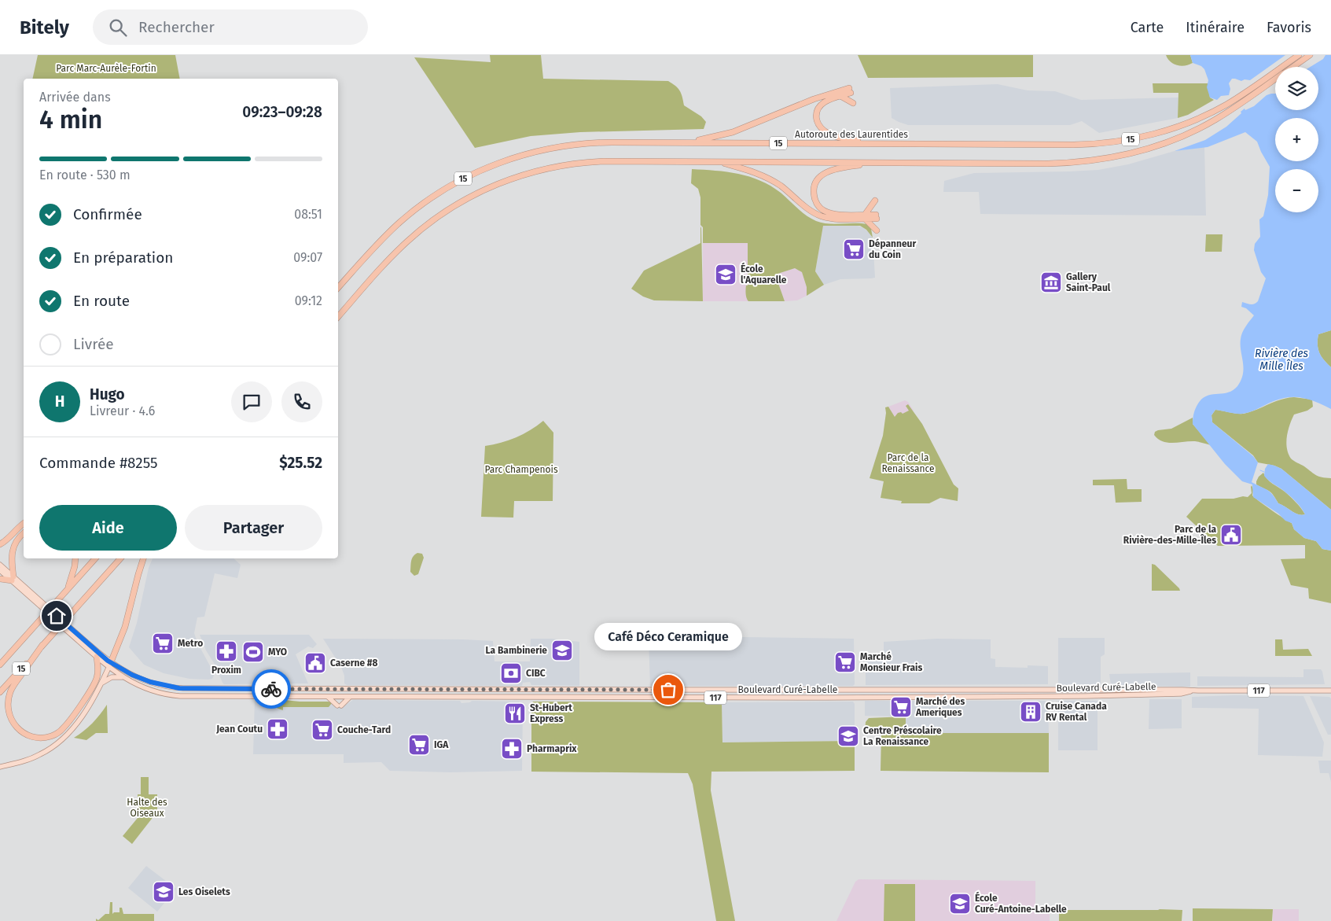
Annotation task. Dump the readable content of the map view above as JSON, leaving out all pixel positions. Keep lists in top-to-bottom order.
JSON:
{
  "streets": {
    "highway": ["Autoroute des Laurentides", "15"],
    "main road": ["Boulevard Curé-Labelle", "117"]
  },
  "water": ["Rivière des Mille Îles"],
  "parks": [
    "Parc Marc-Aurèle-Fortin",
    "Parc de la Renaissance",
    "Parc Champenois",
    "Halte des Oiseaux"
  ],
  "places": {
    "supermarket": [
      "Dépanneur du Coin",
      "Metro",
      "Marché Monsieur Frais",
      "Marché des Ameriques",
      "Couche-Tard",
      "IGA"
    ],
    "school or university": [
      "École l'Aquarelle",
      "La Bambinerie",
      "Centre Préscolaire La Renaissance",
      "Les Oiselets",
      "École Curé-Antoine-Labelle"
    ],
    "museum": ["Gallery Saint-Paul"],
    "public building": ["Parc de la Rivière-des-Mille-Îles", "Caserne #8"],
    "pharmacy": ["Proxim", "Jean Coutu", "Pharmaprix"],
    "sports": ["MYO"],
    "bank": ["CIBC"],
    "other": ["Café Déco Ceramique"],
    "building": ["Cruise Canada RV Rental"],
    "restaurant": ["St-Hubert Express"]
  },
  "page": {
    "header": "Bitely",
    "search": "Rechercher",
    "nav": ["Carte", "Itinéraire", "Favoris"],
    "map_buttons": ["+", "−"],
    "heading": ["4 min", "Arrivée dans", "09:23–09:28"],
    "panel": [
      "Hugo",
      "Livreur · 4.6",
      "Commande #8255",
      "$25.52"
    ],
    "bar": "En route · 530 m",
    "list": [
      ["Confirmée", "08:51"],
      ["En préparation", "09:07"],
      ["En route", "09:12"],
      "Livrée"
    ],
    "round": "H",
    "buttons": ["Aide", "Partager"],
    "bubble": "Café Déco Ceramique"
  }
}
